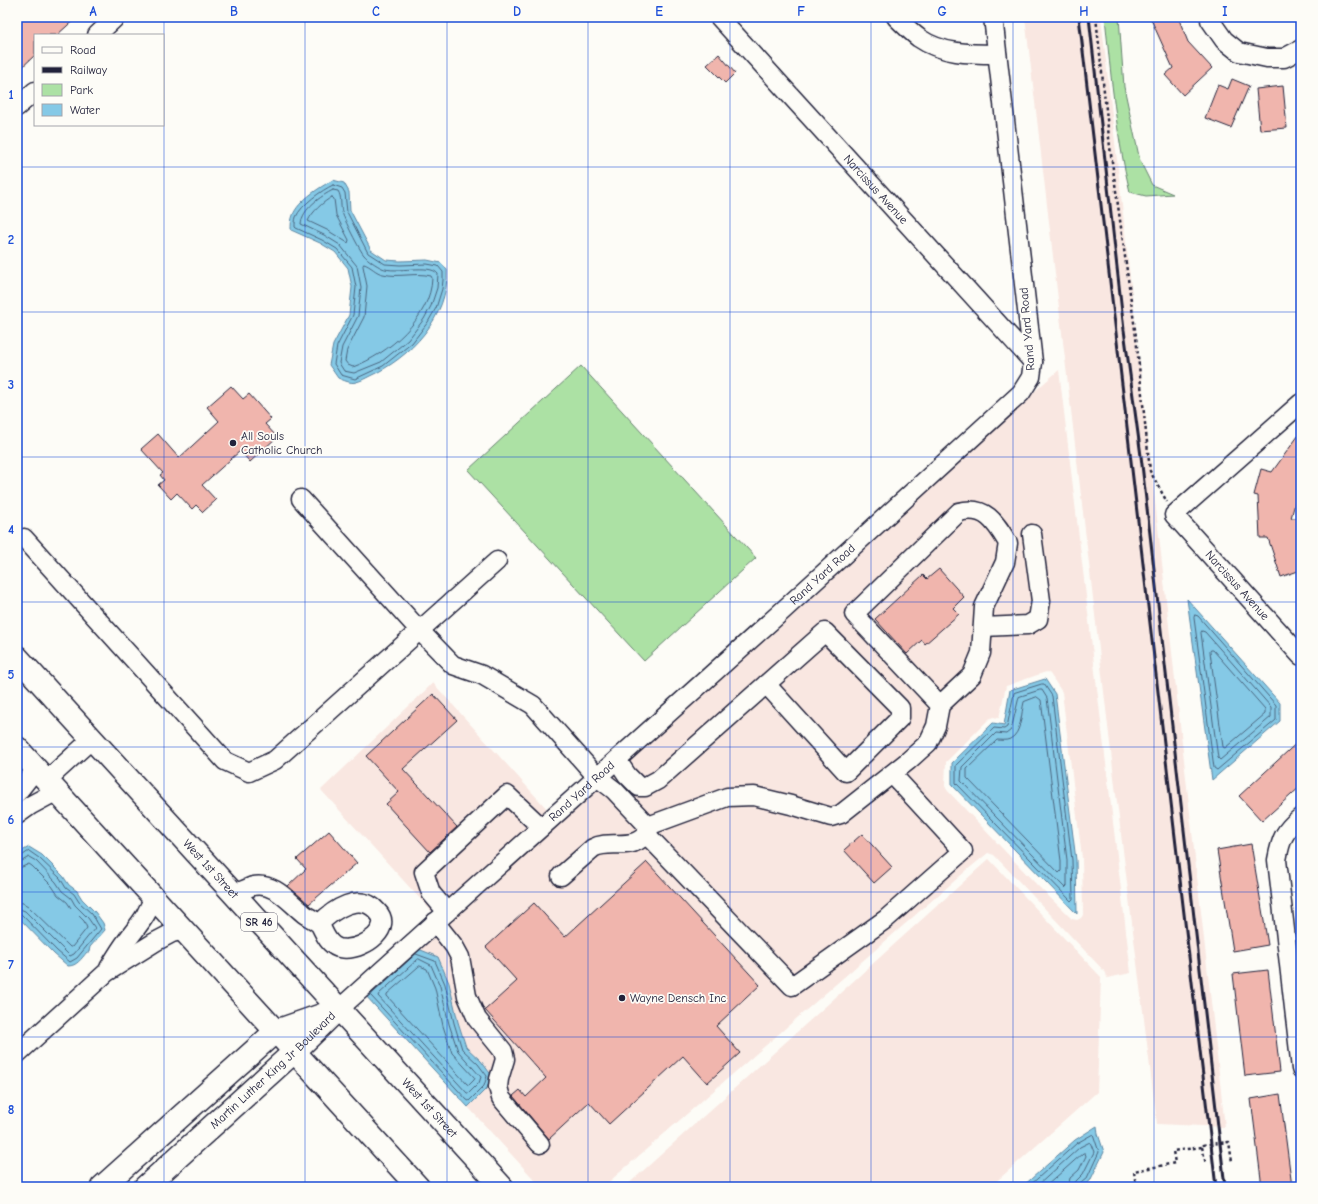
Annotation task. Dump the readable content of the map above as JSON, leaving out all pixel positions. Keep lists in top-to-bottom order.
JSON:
{
  "streets": {
    "main road": ["West 1st Street", "SR 46", "Martin Luther King Jr Boulevard"],
    "street": ["Narcissus Avenue", "Rand Yard Road"]
  },
  "crossings": [
    ["Narcissus Avenue", "Rand Yard Road"],
    ["Rand Yard Road", "West 1st Street"],
    ["Rand Yard Road", "Martin Luther King Jr Boulevard"],
    ["West 1st Street", "Martin Luther King Jr Boulevard"]
  ],
  "places": ["All Souls Catholic Church", "Wayne Densch Inc"],
  "legend": [
    "Road",
    "Railway",
    "Park",
    "Water"
  ],
  "grid": {
    "columns": [
      "A",
      "B",
      "C",
      "D",
      "E",
      "F",
      "G",
      "H",
      "I"
    ],
    "rows": [
      "1",
      "2",
      "3",
      "4",
      "5",
      "6",
      "7",
      "8"
    ]
  }
}
